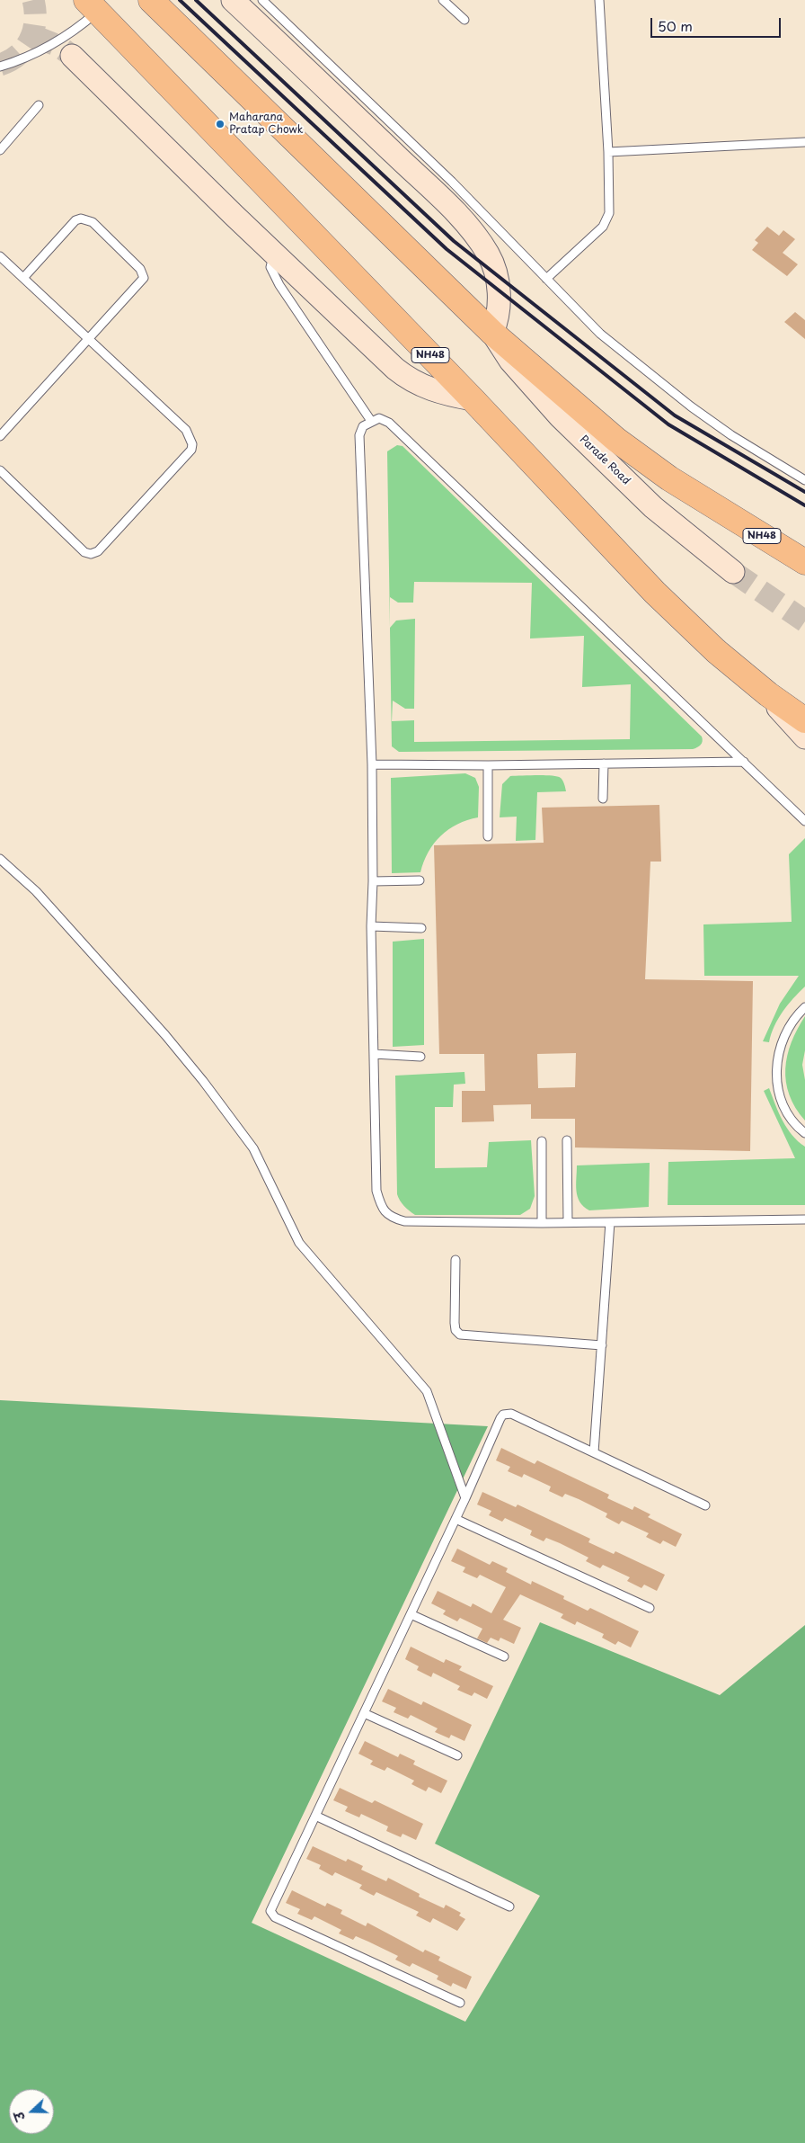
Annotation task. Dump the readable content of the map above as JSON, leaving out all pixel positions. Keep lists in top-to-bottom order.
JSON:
{
  "streets": {
    "highway": ["NH48"],
    "street": ["Parade Road"]
  },
  "crossings": [
    ["NH48", "Parade Road"]
  ],
  "places": ["Maharana Pratap Chowk"],
  "scale_bar": "50 m",
  "north": "left"
}
